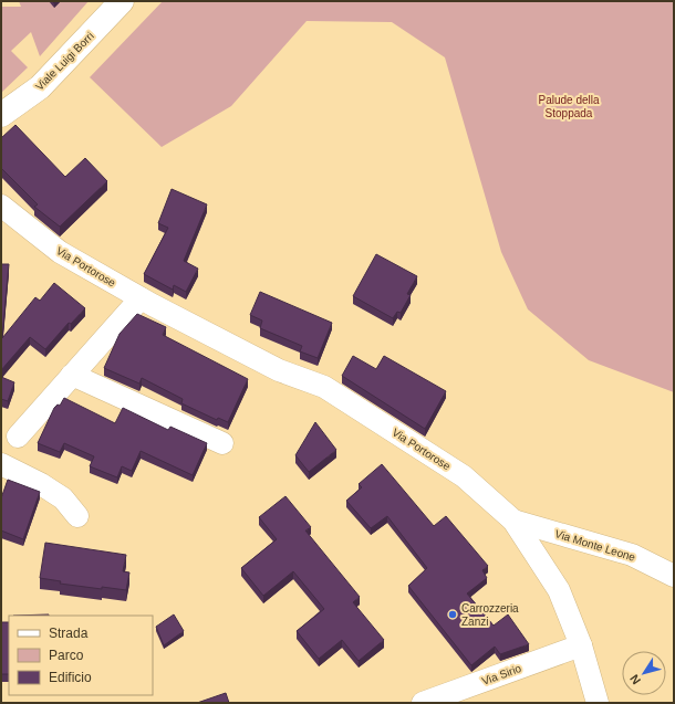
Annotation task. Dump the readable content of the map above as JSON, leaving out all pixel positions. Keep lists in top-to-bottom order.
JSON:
{
  "streets": {
    "main road": ["Viale Luigi Borri"],
    "street": ["Via Portorose", "Via Monte Leone", "Via Sirio"]
  },
  "crossings": [
    ["Via Portorose", "Via Monte Leone"],
    ["Via Portorose", "Via Sirio"]
  ],
  "parks": ["Palude della Stoppada"],
  "places": ["Carrozzeria Zanzi"],
  "legend": ["Strada", "Parco", "Edificio"],
  "north": "bottom left"
}
